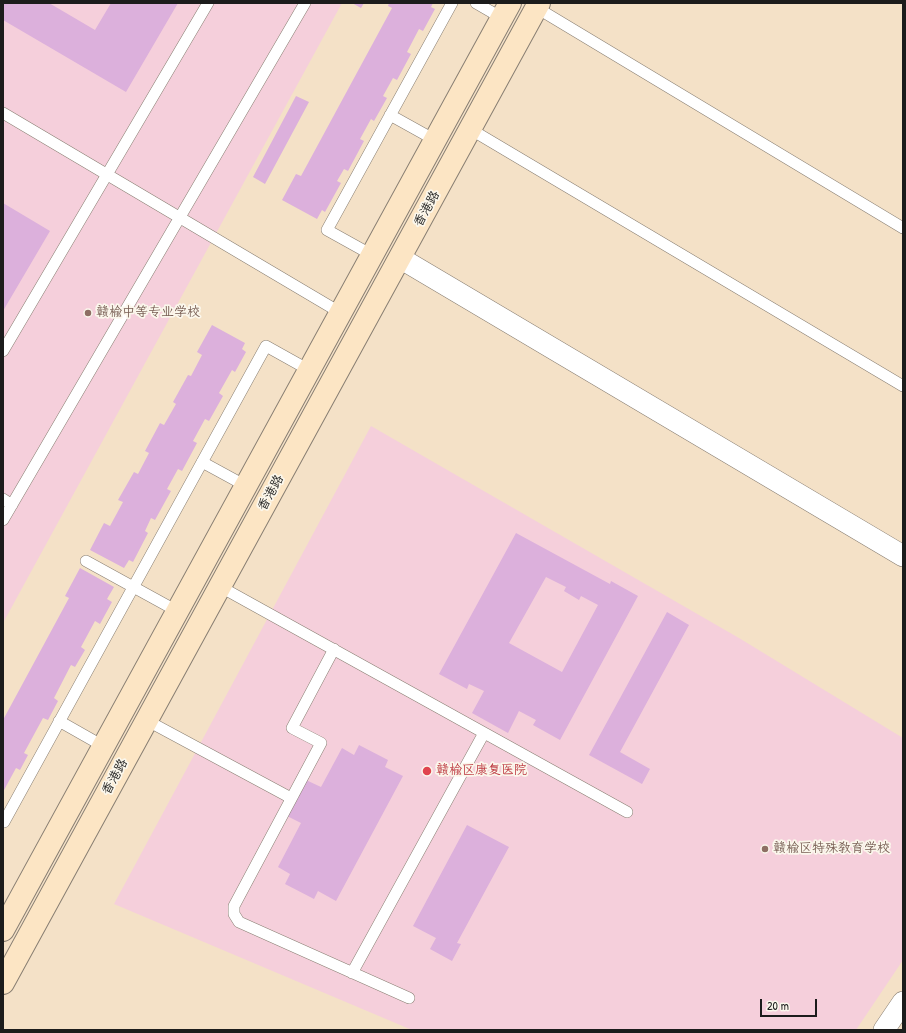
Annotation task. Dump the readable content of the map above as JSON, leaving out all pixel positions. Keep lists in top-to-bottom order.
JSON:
{
  "streets": {
    "main road": ["香港路"]
  },
  "places": ["赣榆中等专业学校", "赣榆区康复医院", "赣榆区特殊教育学校"],
  "scale_bar": "20 m"
}
